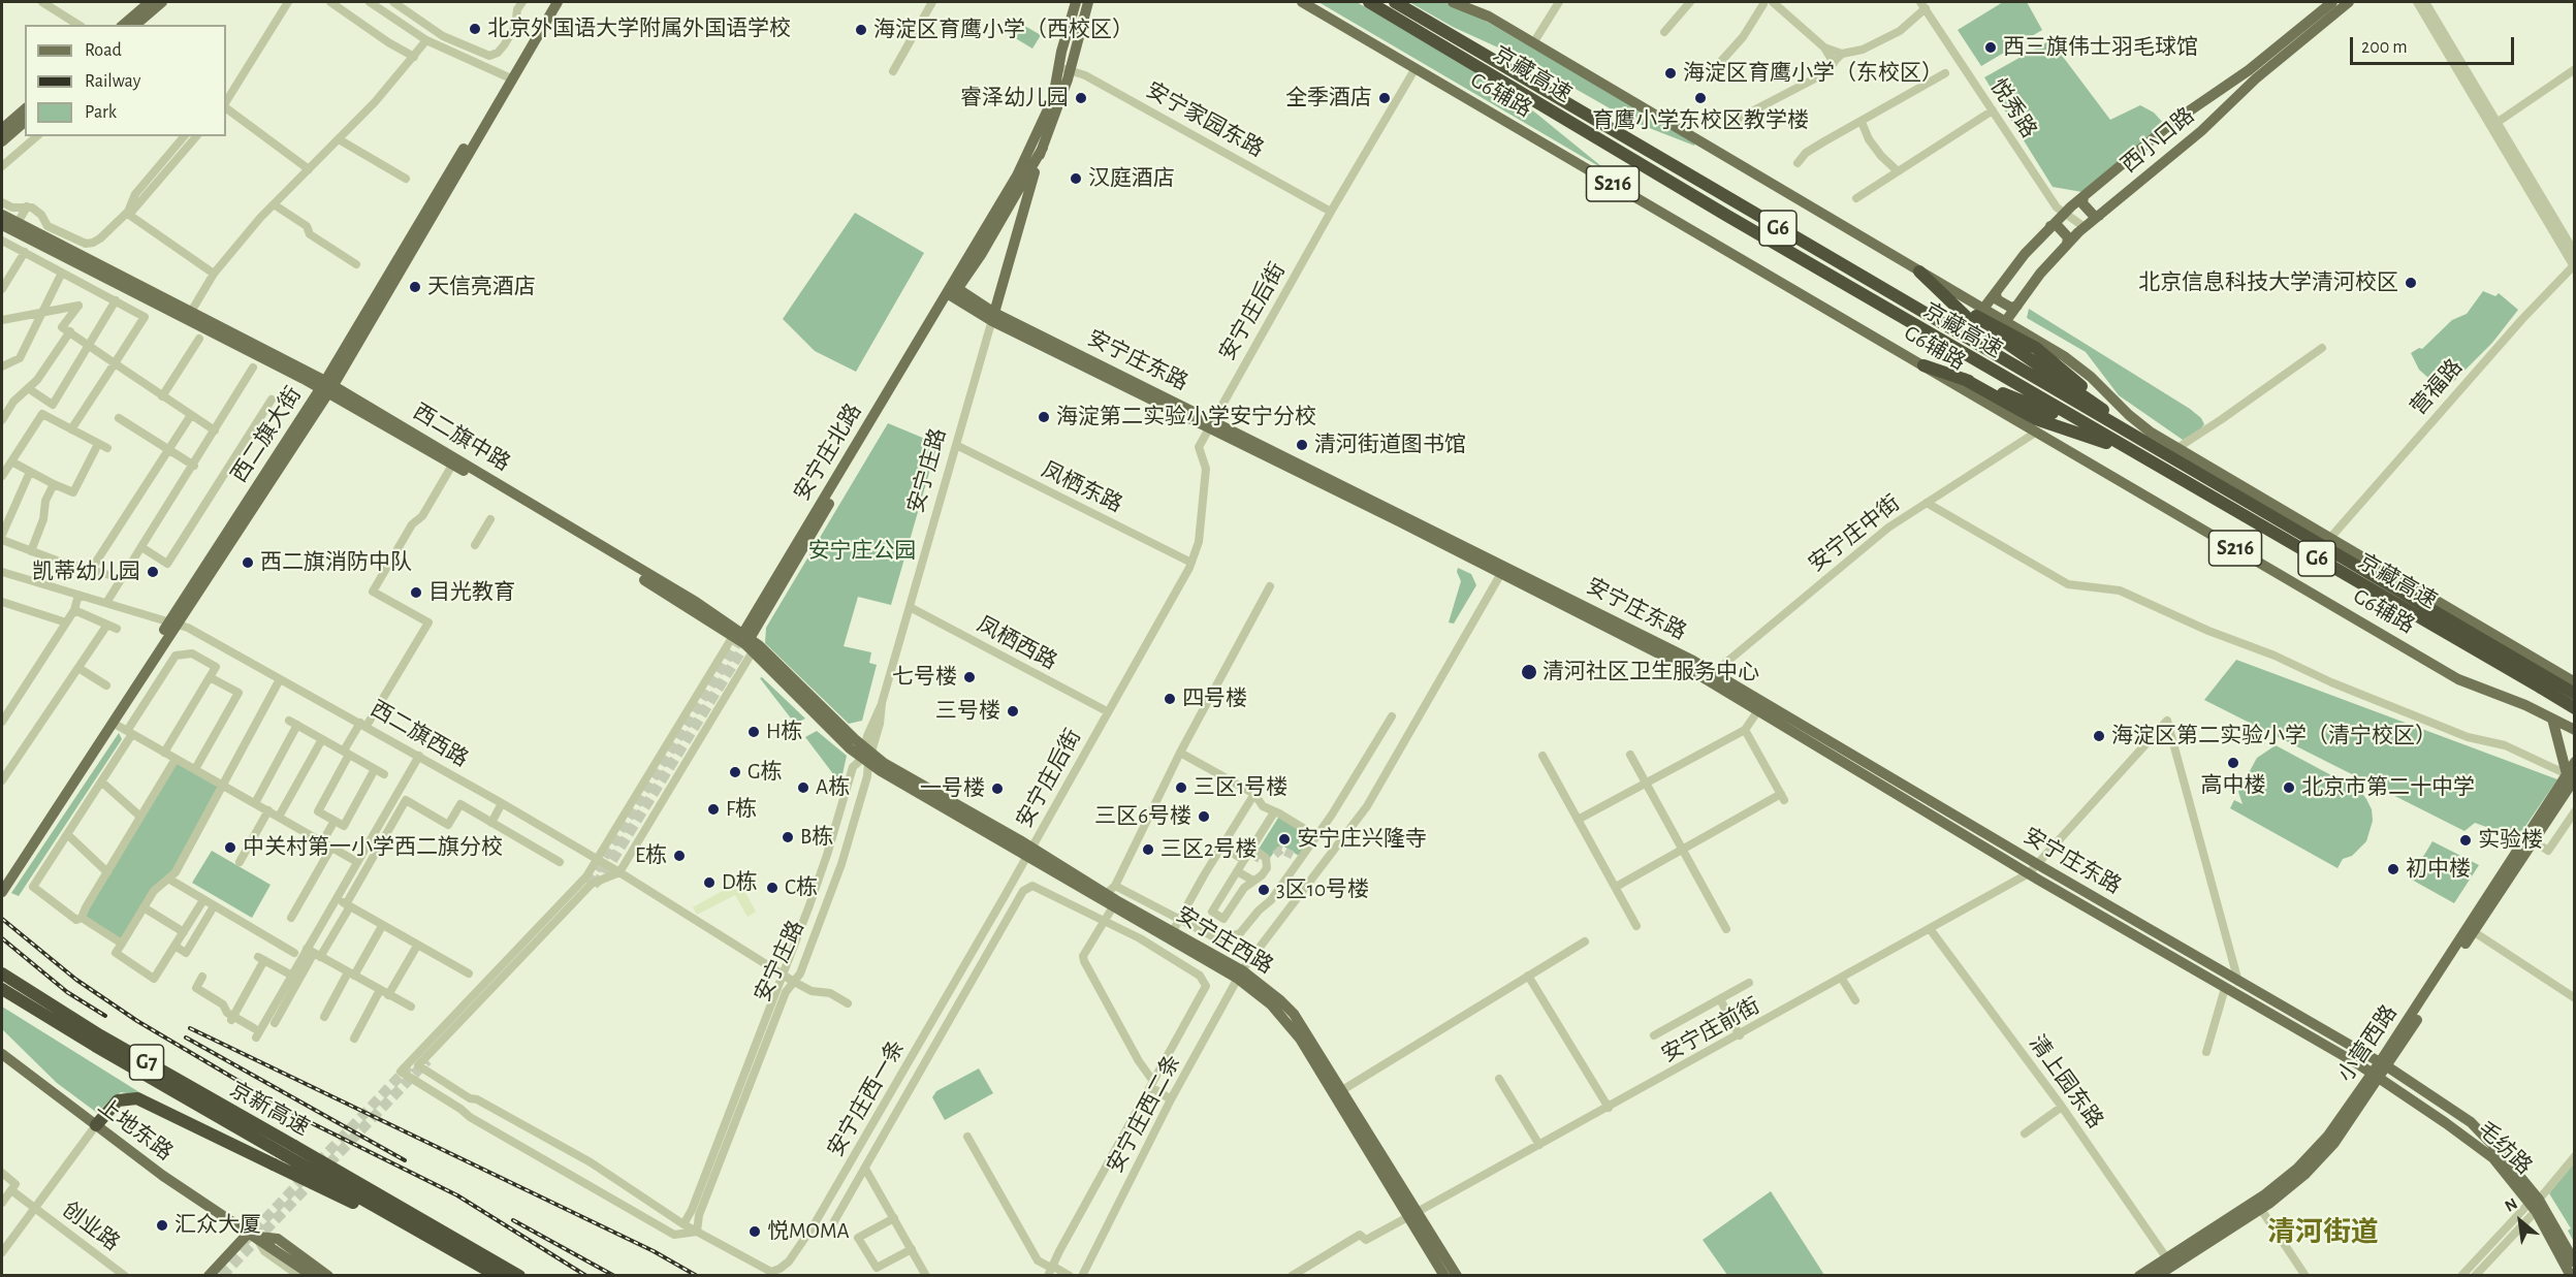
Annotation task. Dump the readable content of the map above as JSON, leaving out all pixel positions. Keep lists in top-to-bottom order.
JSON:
{
  "streets": {
    "highway": [
      "京藏高速",
      "G6",
      "G7",
      "京新高速"
    ],
    "main road": [
      "G6辅路",
      "西小口路",
      "S216",
      "安宁庄东路",
      "西二旗大街",
      "西二旗中路",
      "安宁庄北路",
      "安宁庄路",
      "安宁庄西路",
      "小营西路",
      "上地东路",
      "毛纺路"
    ],
    "street": [
      "悦秀路",
      "安宁家园东路",
      "安宁庄后街",
      "营福路",
      "凤栖东路",
      "安宁庄中街",
      "凤栖西路",
      "西二旗西路",
      "安宁庄前街",
      "清上园东路",
      "安宁庄西一条",
      "安宁庄西二条",
      "创业路"
    ]
  },
  "crossings": [
    ["京藏高速", "G6"],
    ["G6辅路", "西小口路"],
    ["G6辅路", "安宁庄后街"],
    ["G6辅路", "营福路"],
    ["G6辅路", "安宁庄中街"],
    ["悦秀路", "西小口路"],
    ["安宁家园东路", "安宁庄后街"],
    ["安宁家园东路", "安宁庄路"],
    ["安宁庄后街", "安宁庄东路"],
    ["安宁庄后街", "凤栖东路"],
    ["安宁庄后街", "凤栖西路"],
    ["安宁庄后街", "安宁庄西路"],
    ["安宁庄后街", "安宁庄西一条"],
    ["安宁庄东路", "安宁庄北路"],
    ["安宁庄东路", "安宁庄路"],
    ["安宁庄东路", "安宁庄中街"],
    ["安宁庄东路", "安宁庄前街"],
    ["安宁庄东路", "小营西路"],
    ["安宁庄东路", "安宁庄西二条"],
    ["安宁庄东路", "毛纺路"],
    ["西二旗大街", "西二旗中路"],
    ["西二旗大街", "西二旗西路"],
    ["西二旗中路", "安宁庄北路"],
    ["西二旗中路", "安宁庄路"],
    ["西二旗中路", "安宁庄西路"],
    ["安宁庄北路", "安宁庄路"],
    ["安宁庄路", "凤栖东路"],
    ["安宁庄路", "凤栖西路"],
    ["安宁庄路", "西二旗西路"],
    ["安宁庄路", "安宁庄西路"],
    ["安宁庄路", "安宁庄西一条"],
    ["安宁庄西路", "安宁庄前街"],
    ["安宁庄西路", "安宁庄西一条"],
    ["安宁庄西路", "安宁庄西二条"],
    ["安宁庄前街", "清上园东路"],
    ["小营西路", "清上园东路"],
    ["小营西路", "毛纺路"]
  ],
  "districts": ["清河街道"],
  "parks": ["安宁庄公园"],
  "places": [
    "北京外国语大学附属外国语学校",
    "海淀区育鹰小学（西校区）",
    "西三旗伟士羽毛球馆",
    "海淀区育鹰小学（东校区）",
    "睿泽幼儿园",
    "全季酒店",
    "育鹰小学东校区教学楼",
    "汉庭酒店",
    "北京信息科技大学清河校区",
    "天信亮酒店",
    "海淀第二实验小学安宁分校",
    "清河街道图书馆",
    "西二旗消防中队",
    "凯蒂幼儿园",
    "目光教育",
    "清河社区卫生服务中心",
    "七号楼",
    "四号楼",
    "三号楼",
    "H栋",
    "海淀区第二实验小学（清宁校区）",
    "高中楼",
    "G栋",
    "A栋",
    "三区1号楼",
    "北京市第二十中学",
    "一号楼",
    "F栋",
    "三区6号楼",
    "B栋",
    "安宁庄兴隆寺",
    "实验楼",
    "中关村第一小学西二旗分校",
    "三区2号楼",
    "E栋",
    "初中楼",
    "D栋",
    "C栋",
    "3区10号楼",
    "汇众大厦",
    "悦MOMA"
  ],
  "legend": ["Road", "Railway", "Park"],
  "scale_bar": "200 m",
  "north": "top left"
}
